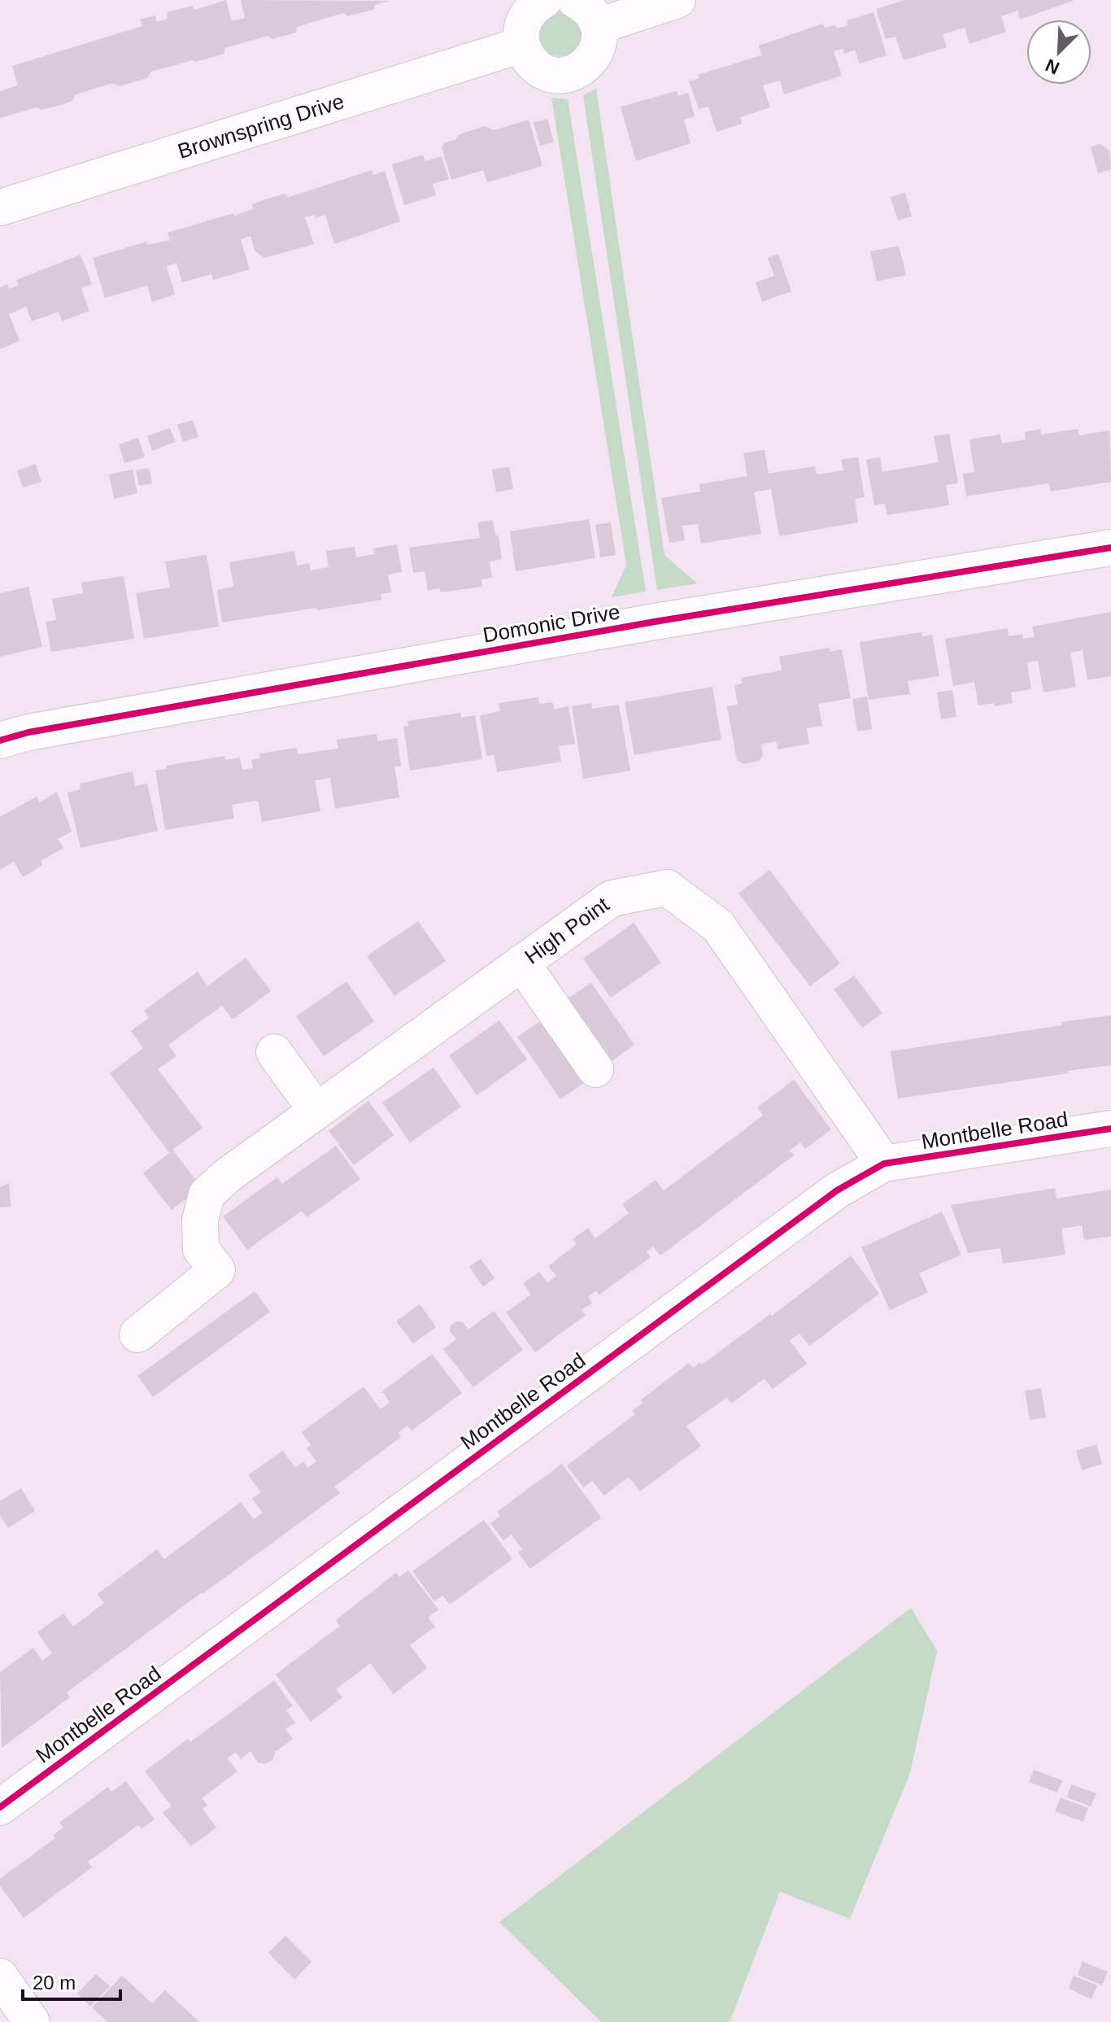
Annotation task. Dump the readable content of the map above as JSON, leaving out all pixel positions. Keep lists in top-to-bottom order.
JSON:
{
  "streets": {
    "street": [
      "Brownspring Drive",
      "Domonic Drive",
      "High Point",
      "Montbelle Road"
    ]
  },
  "crossings": [
    ["High Point", "Montbelle Road"]
  ],
  "scale_bar": "20 m",
  "north": "bottom left"
}
